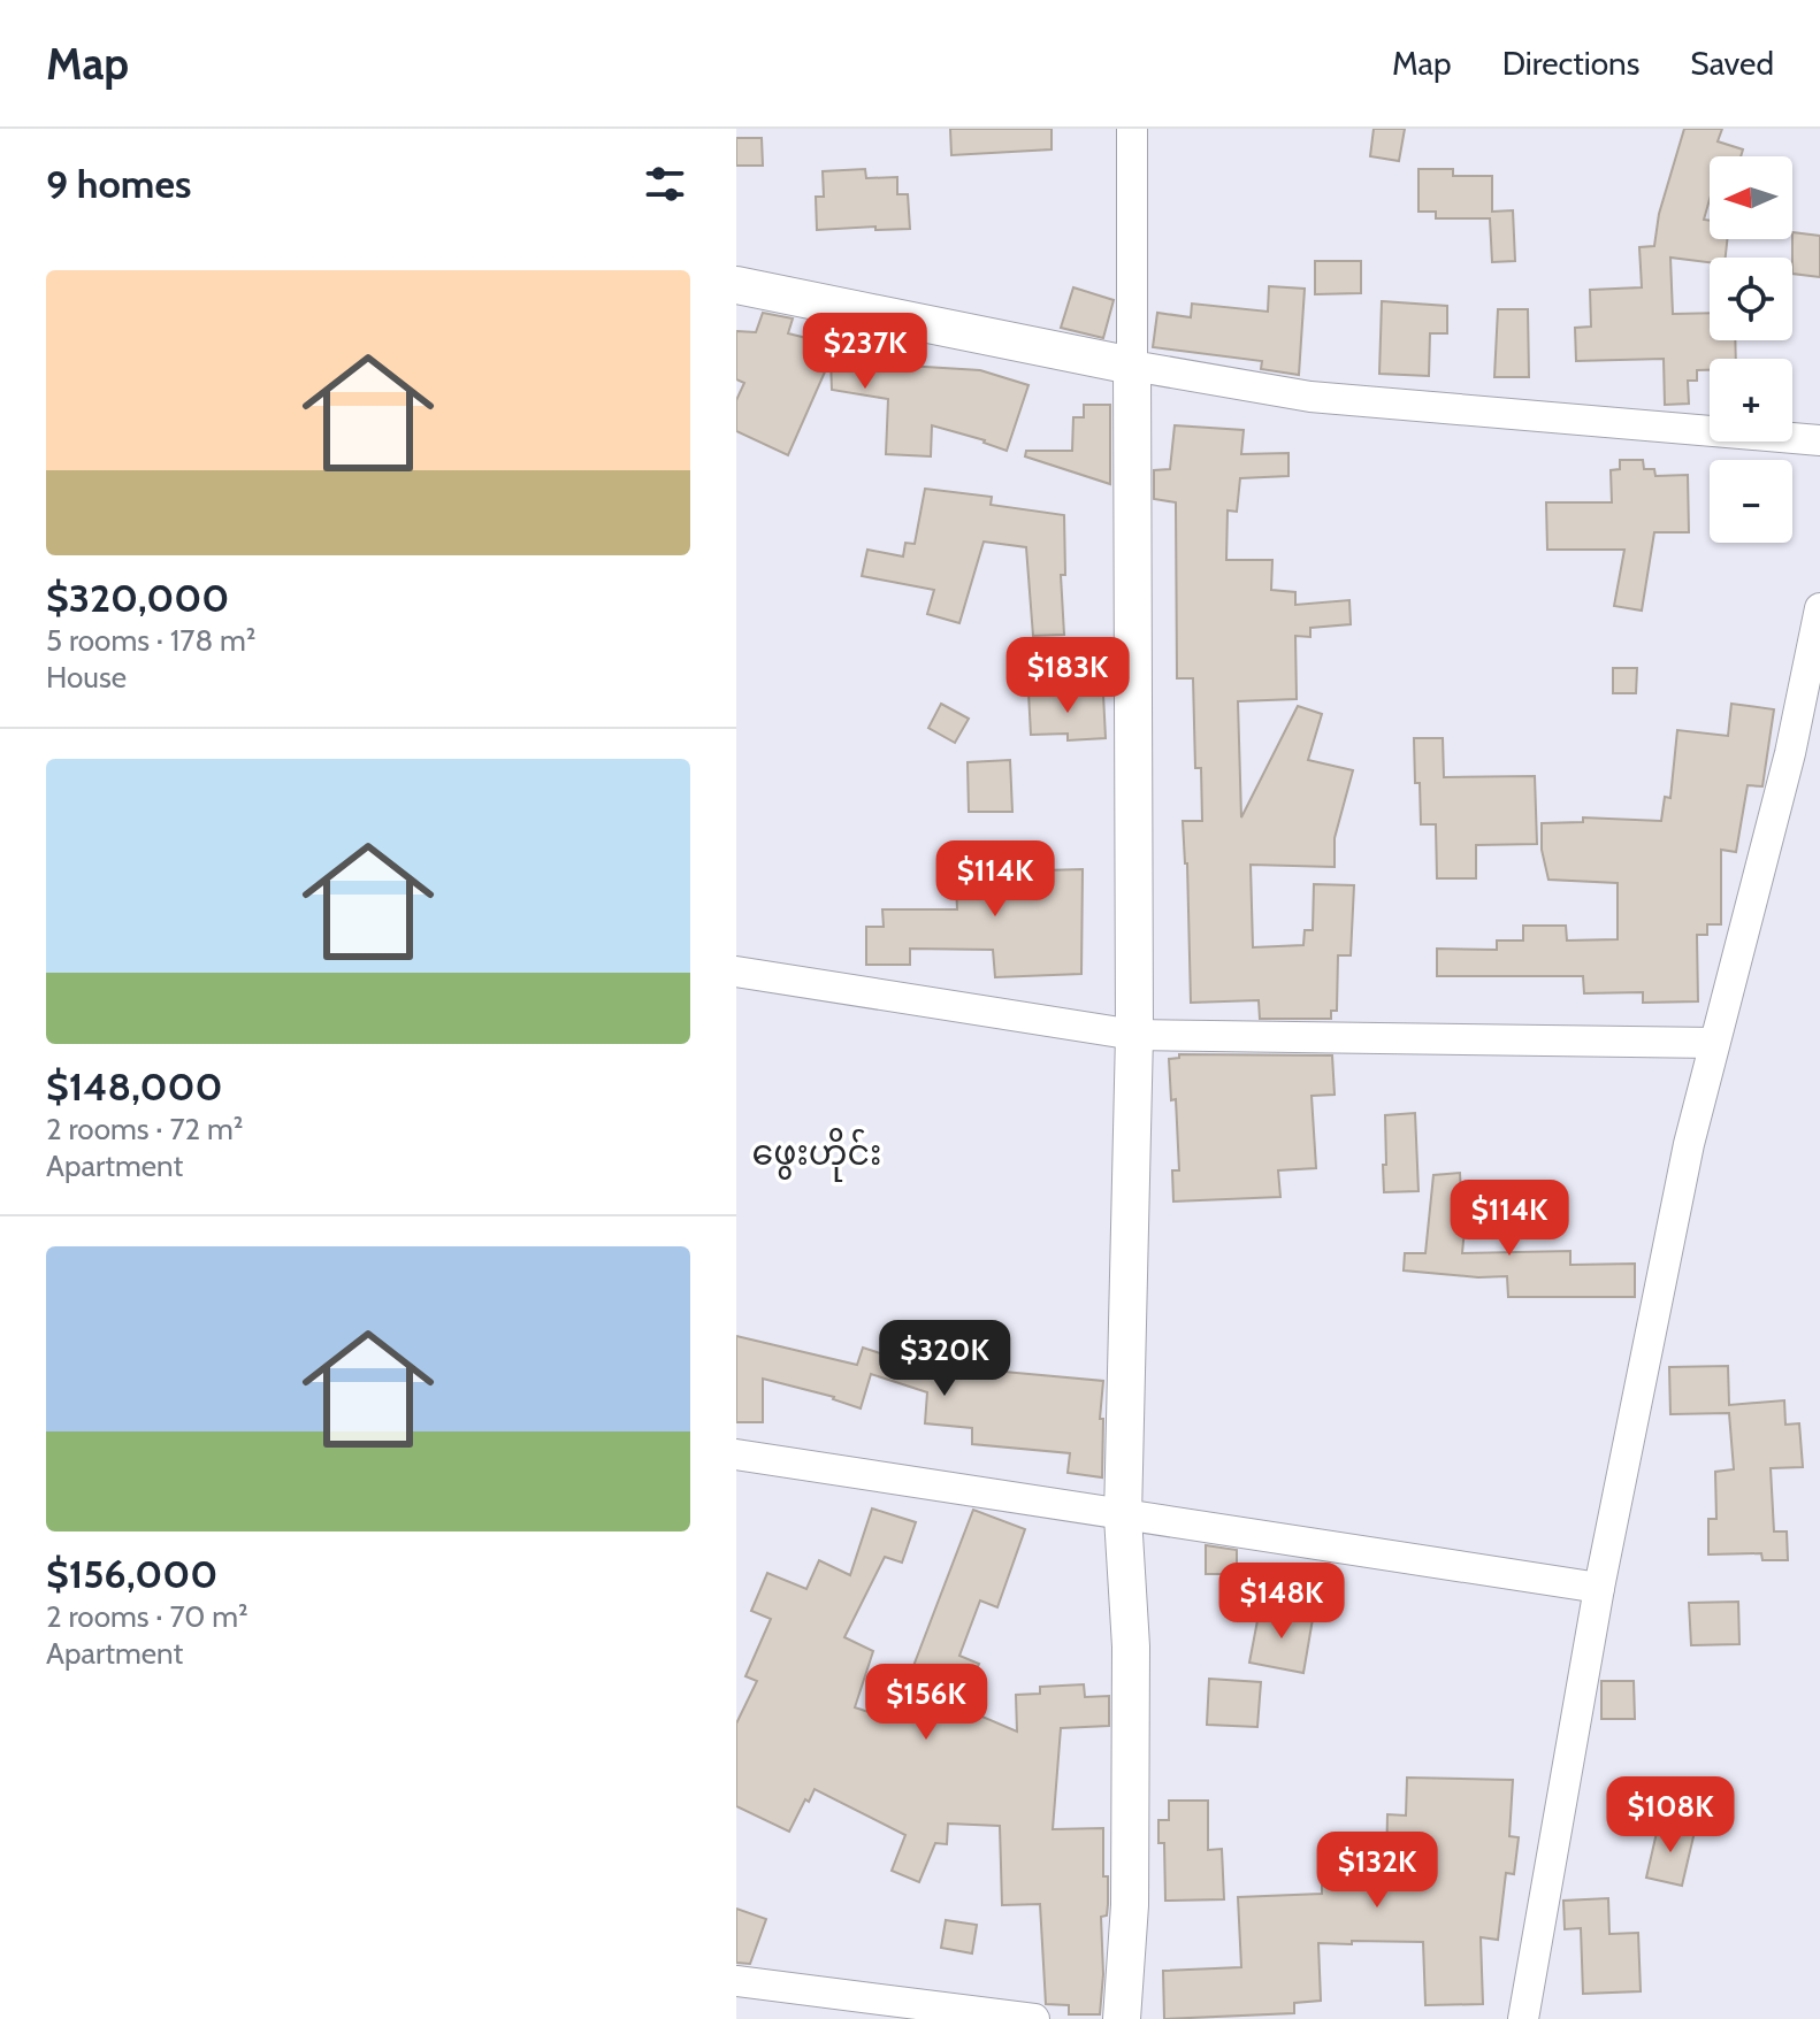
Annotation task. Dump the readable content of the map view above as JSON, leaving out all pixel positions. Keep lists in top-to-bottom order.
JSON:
{
  "districts": ["ဖွေးဟိုင်း"],
  "north": "left",
  "page": {
    "header": "Map",
    "nav": ["Map", "Directions", "Saved"],
    "heading": "9 homes",
    "map_buttons": ["+", "−"],
    "list": [
      {
        "name": "$320,000",
        "note": "5 rooms · 178 m² · House"
      },
      {
        "name": "$148,000",
        "note": "2 rooms · 72 m² · Apartment"
      },
      {
        "name": "$156,000",
        "note": "2 rooms · 70 m² · Apartment"
      }
    ],
    "price": [
      "$237K",
      "$183K",
      "$114K",
      "$114K",
      "$320K",
      "$148K",
      "$156K",
      "$108K",
      "$132K"
    ]
  }
}
